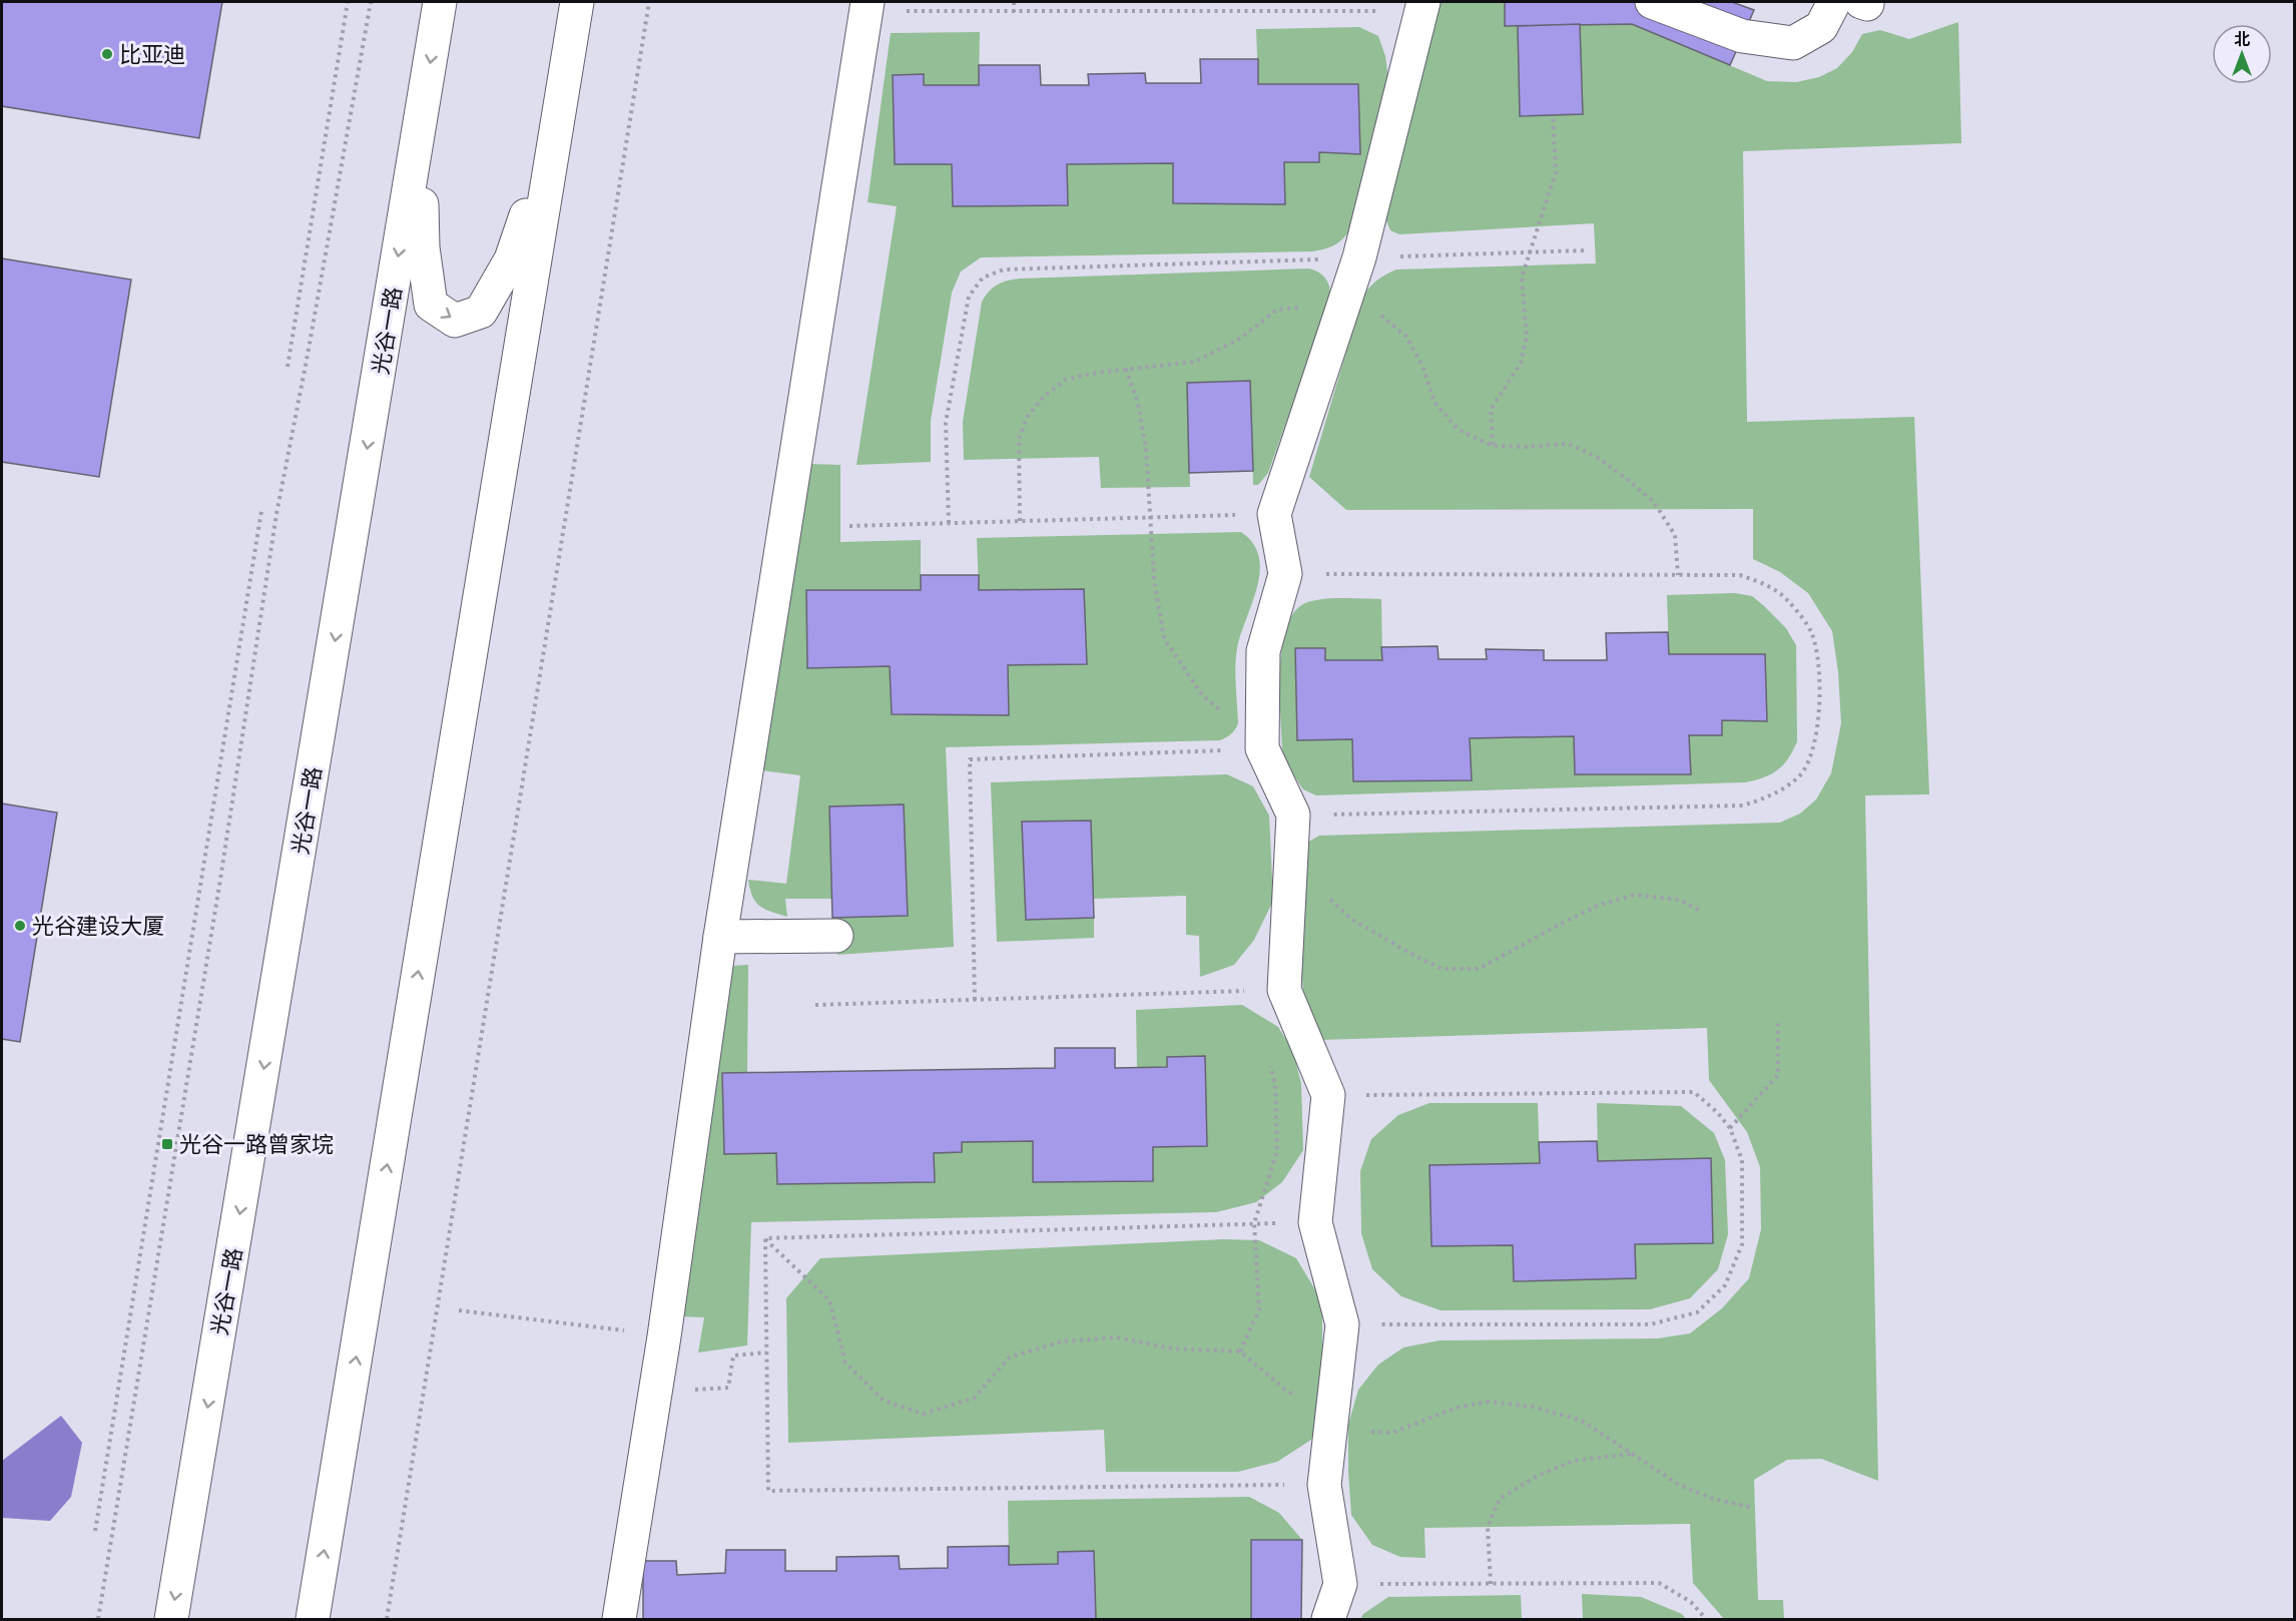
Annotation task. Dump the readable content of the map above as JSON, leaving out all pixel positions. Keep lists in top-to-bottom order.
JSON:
{
  "streets": {
    "street": ["光谷一路"]
  },
  "places": {
    "other": ["比亚迪", "光谷建设大厦"],
    "transit": ["光谷一路曾家垸"]
  },
  "north": "top"
}
